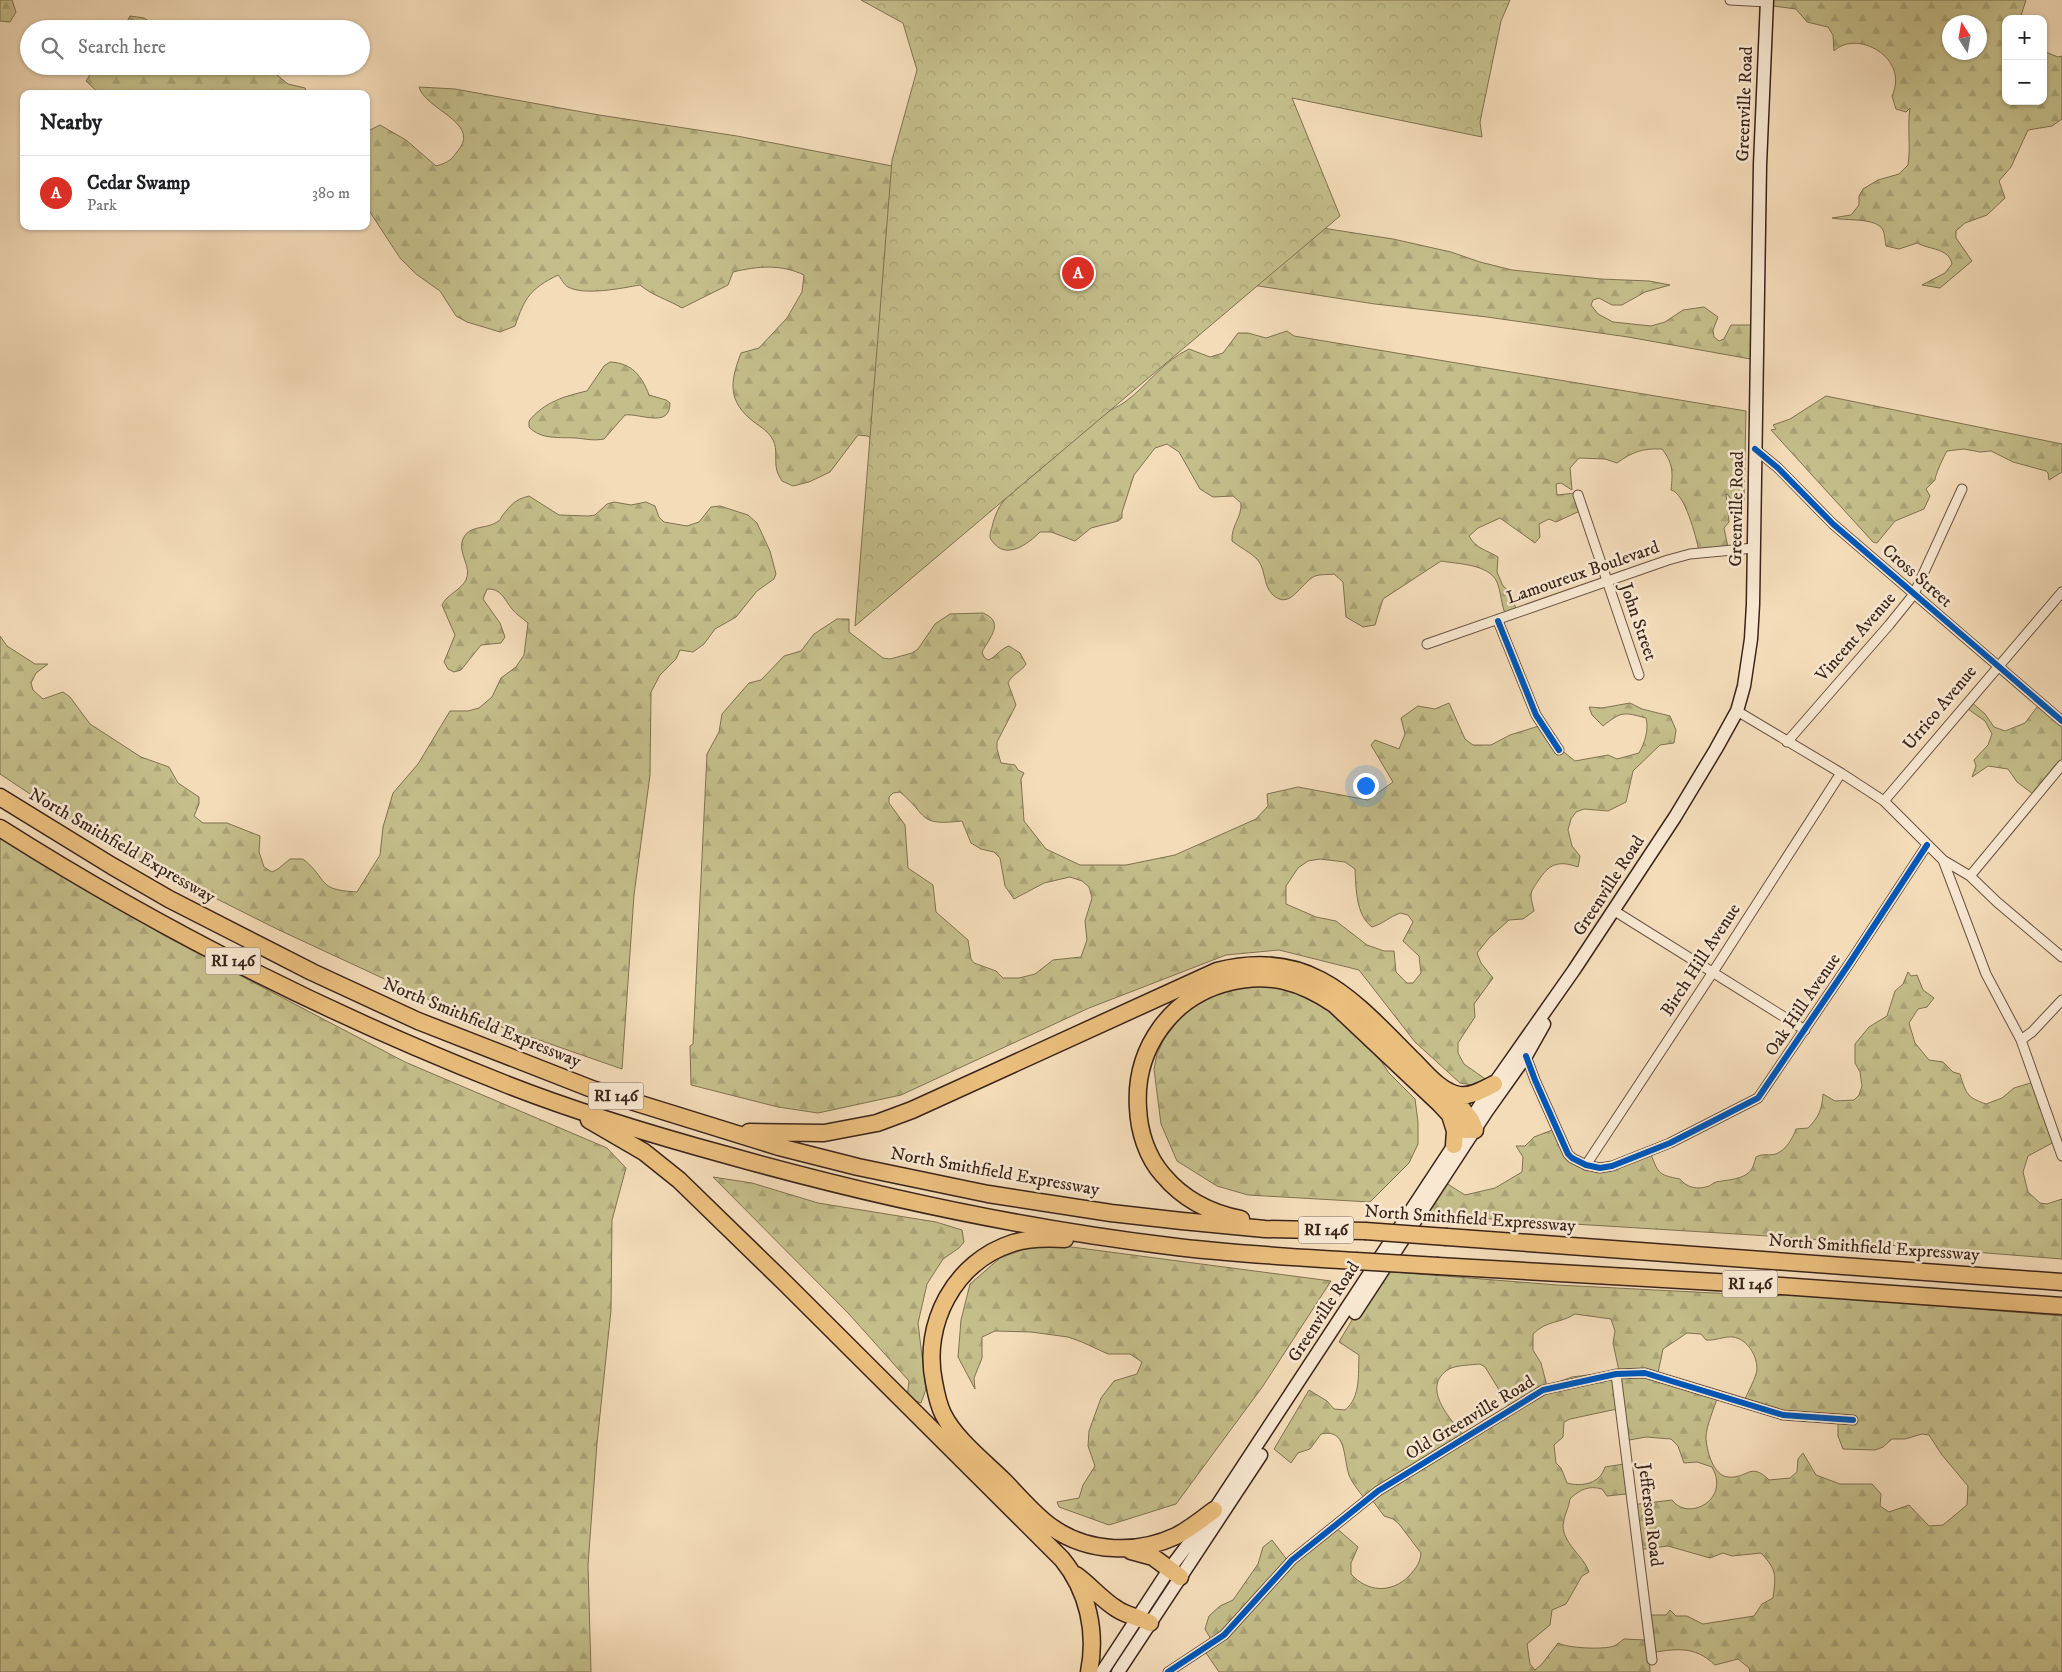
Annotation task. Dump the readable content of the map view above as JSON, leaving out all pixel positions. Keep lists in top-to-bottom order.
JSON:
{
  "streets": {
    "highway": ["North Smithfield Expressway", "RI 146"],
    "main road": ["Greenville Road"],
    "street": [
      "Lamoureux Boulevard",
      "Cross Street",
      "John Street",
      "Vincent Avenue",
      "Urrico Avenue",
      "Birch Hill Avenue",
      "Oak Hill Avenue",
      "Old Greenville Road",
      "Jefferson Road"
    ]
  },
  "crossings": [
    ["Greenville Road", "Lamoureux Boulevard"],
    ["Greenville Road", "Cross Street"],
    ["Lamoureux Boulevard", "John Street"],
    ["Cross Street", "Vincent Avenue"],
    ["Cross Street", "Urrico Avenue"],
    ["Birch Hill Avenue", "Oak Hill Avenue"],
    ["Old Greenville Road", "Jefferson Road"]
  ],
  "north": "top",
  "page": {
    "map_buttons": ["+", "−"],
    "search": "Search here",
    "heading": "Nearby",
    "list": [
      {
        "mark": "A",
        "name": "Cedar Swamp",
        "note": "Park",
        "value": "380 m"
      }
    ],
    "pins": "A"
  }
}
